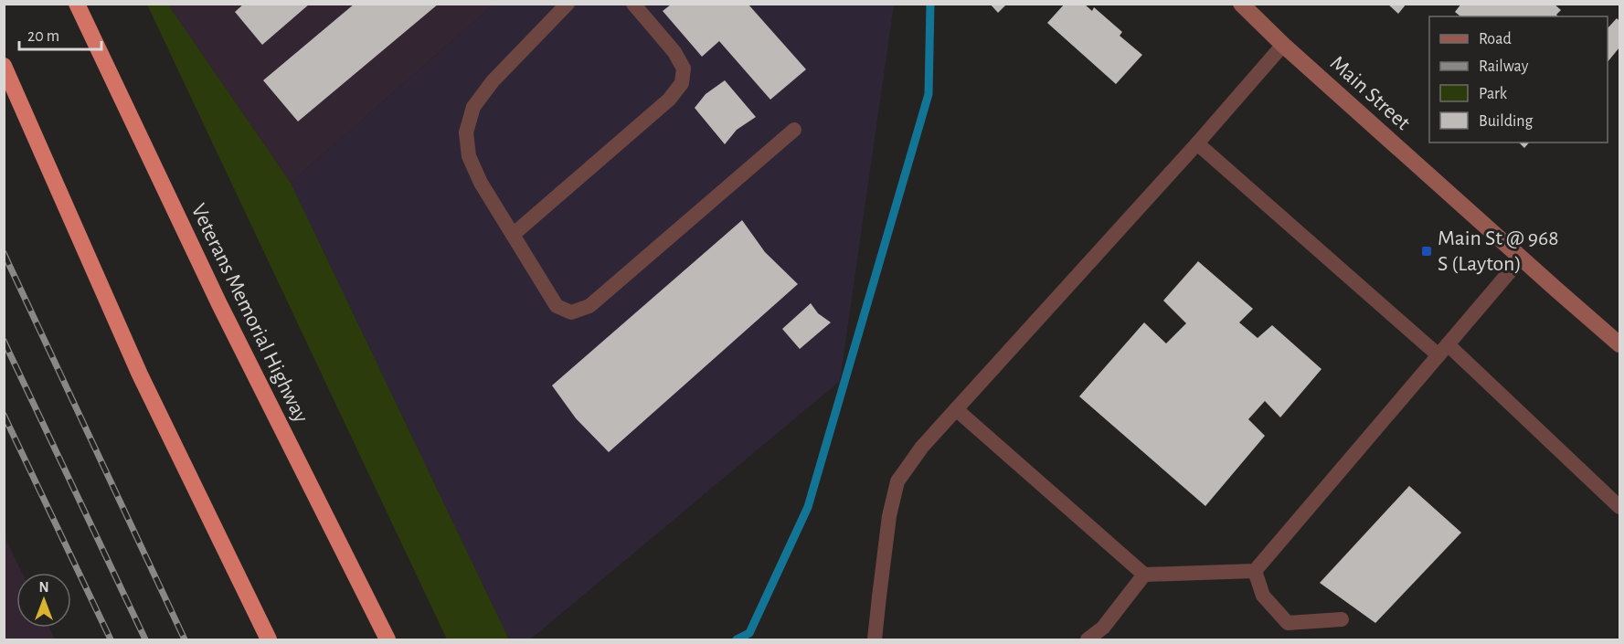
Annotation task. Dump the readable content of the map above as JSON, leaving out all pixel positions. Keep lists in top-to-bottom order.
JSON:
{
  "streets": {
    "highway": ["Veterans Memorial Highway"],
    "main road": ["Main Street"]
  },
  "places": {
    "transit": ["Main St @ 968 S (Layton)"]
  },
  "legend": [
    "Road",
    "Railway",
    "Park",
    "Building"
  ],
  "scale_bar": "20 m",
  "north": "top"
}
